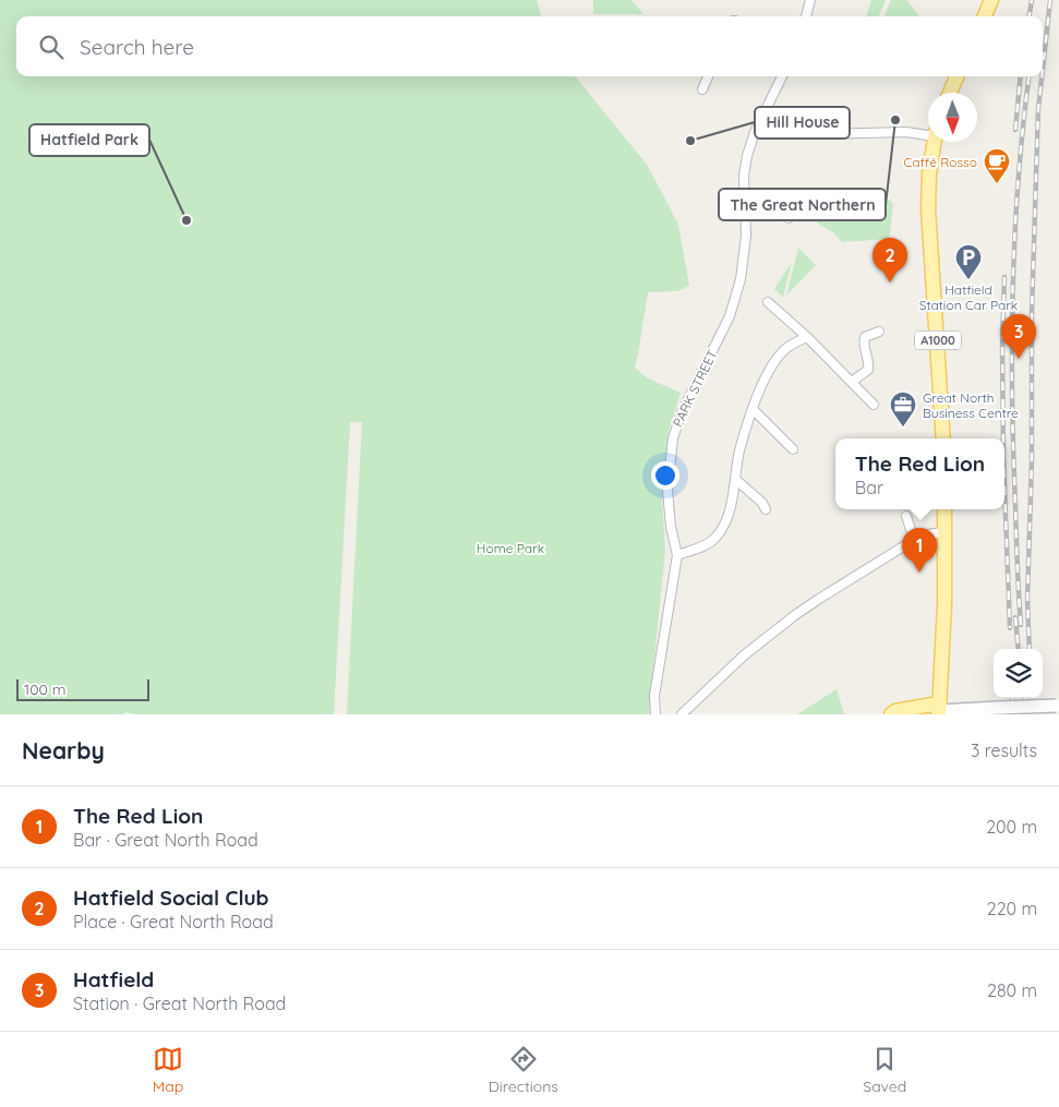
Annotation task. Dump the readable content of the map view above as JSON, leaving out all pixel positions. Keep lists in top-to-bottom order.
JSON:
{
  "streets": {
    "main road": ["A1000"],
    "street": ["PARK STREET"]
  },
  "parks": ["Home Park"],
  "places": {
    "other": ["The Great Northern", "Hill House", "Hatfield Park"],
    "cafe": ["Caffé Rosso"],
    "parking": ["Hatfield Station Car Park"],
    "office": ["Great North Business Centre"]
  },
  "scale_bar": "100 m",
  "north": "bottom",
  "page": {
    "search": "Search here",
    "pins": ["2", "3", "1"],
    "popup": ["The Red Lion", "Bar"],
    "scale": "100 m",
    "heading": ["Nearby", "3 results"],
    "list": [
      {
        "mark": "1",
        "name": "The Red Lion",
        "note": "Bar · Great North Road",
        "value": "200 m"
      },
      {
        "mark": "2",
        "name": "Hatfield Social Club",
        "note": "Place · Great North Road",
        "value": "220 m"
      },
      {
        "mark": "3",
        "name": "Hatfield",
        "note": "Station · Great North Road",
        "value": "280 m"
      }
    ],
    "nav": ["Map", "Directions", "Saved"]
  }
}
